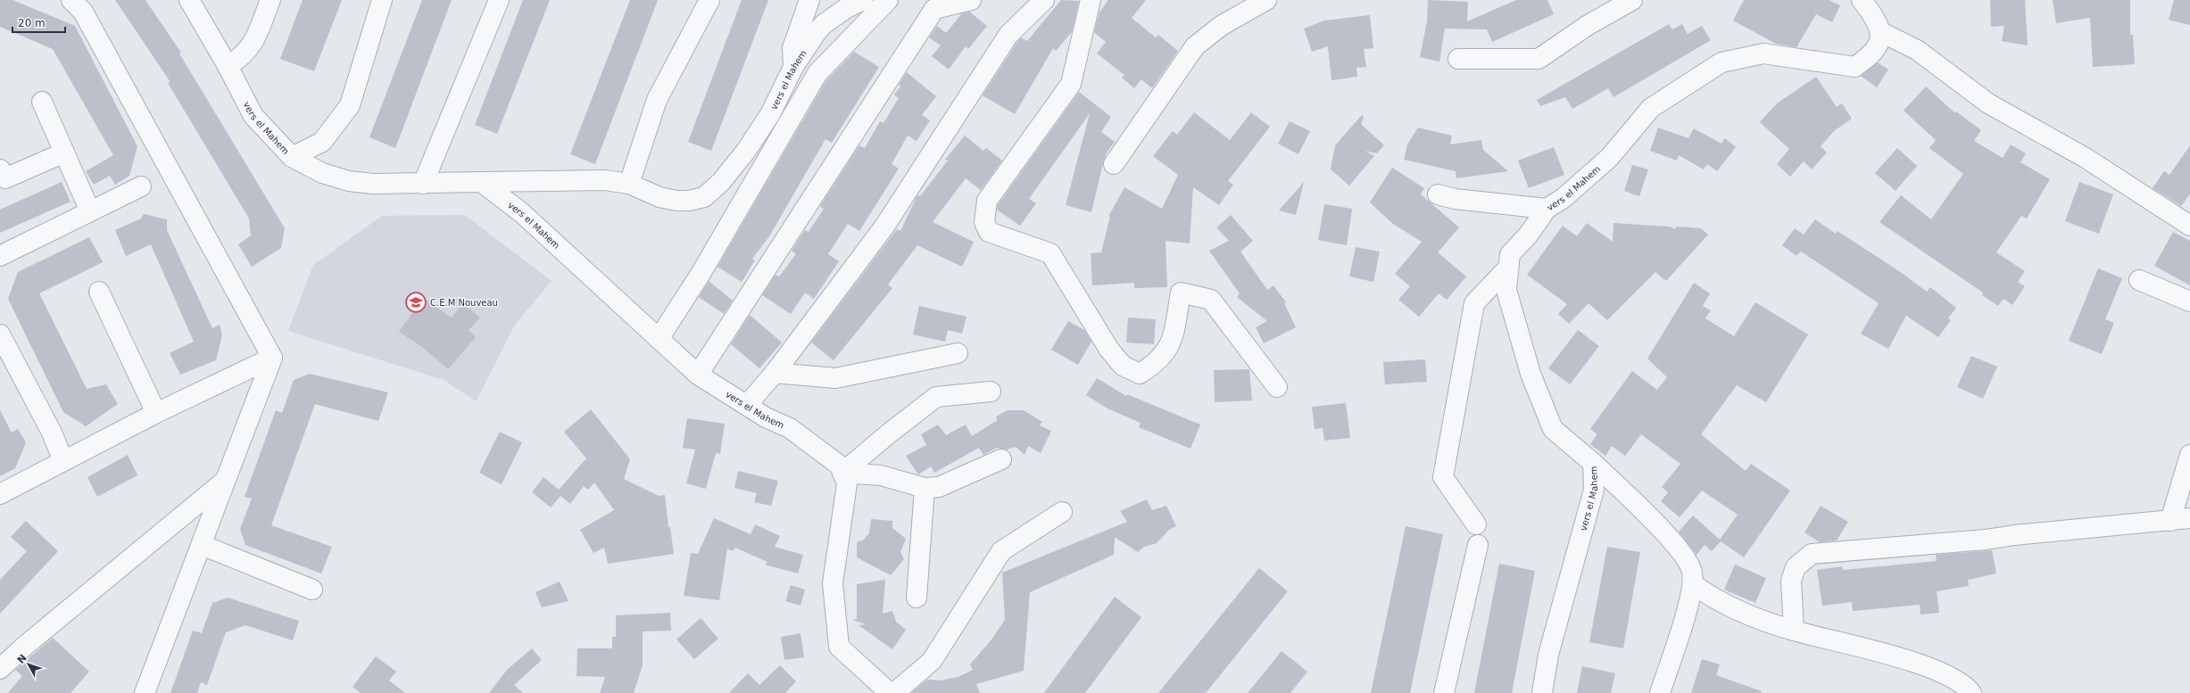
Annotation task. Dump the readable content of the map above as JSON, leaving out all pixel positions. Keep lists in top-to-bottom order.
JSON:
{
  "streets": {
    "street": ["vers el Mahem"]
  },
  "places": {
    "school or university": ["C.E.M Nouveau"]
  },
  "scale_bar": "20 m",
  "north": "top left"
}
